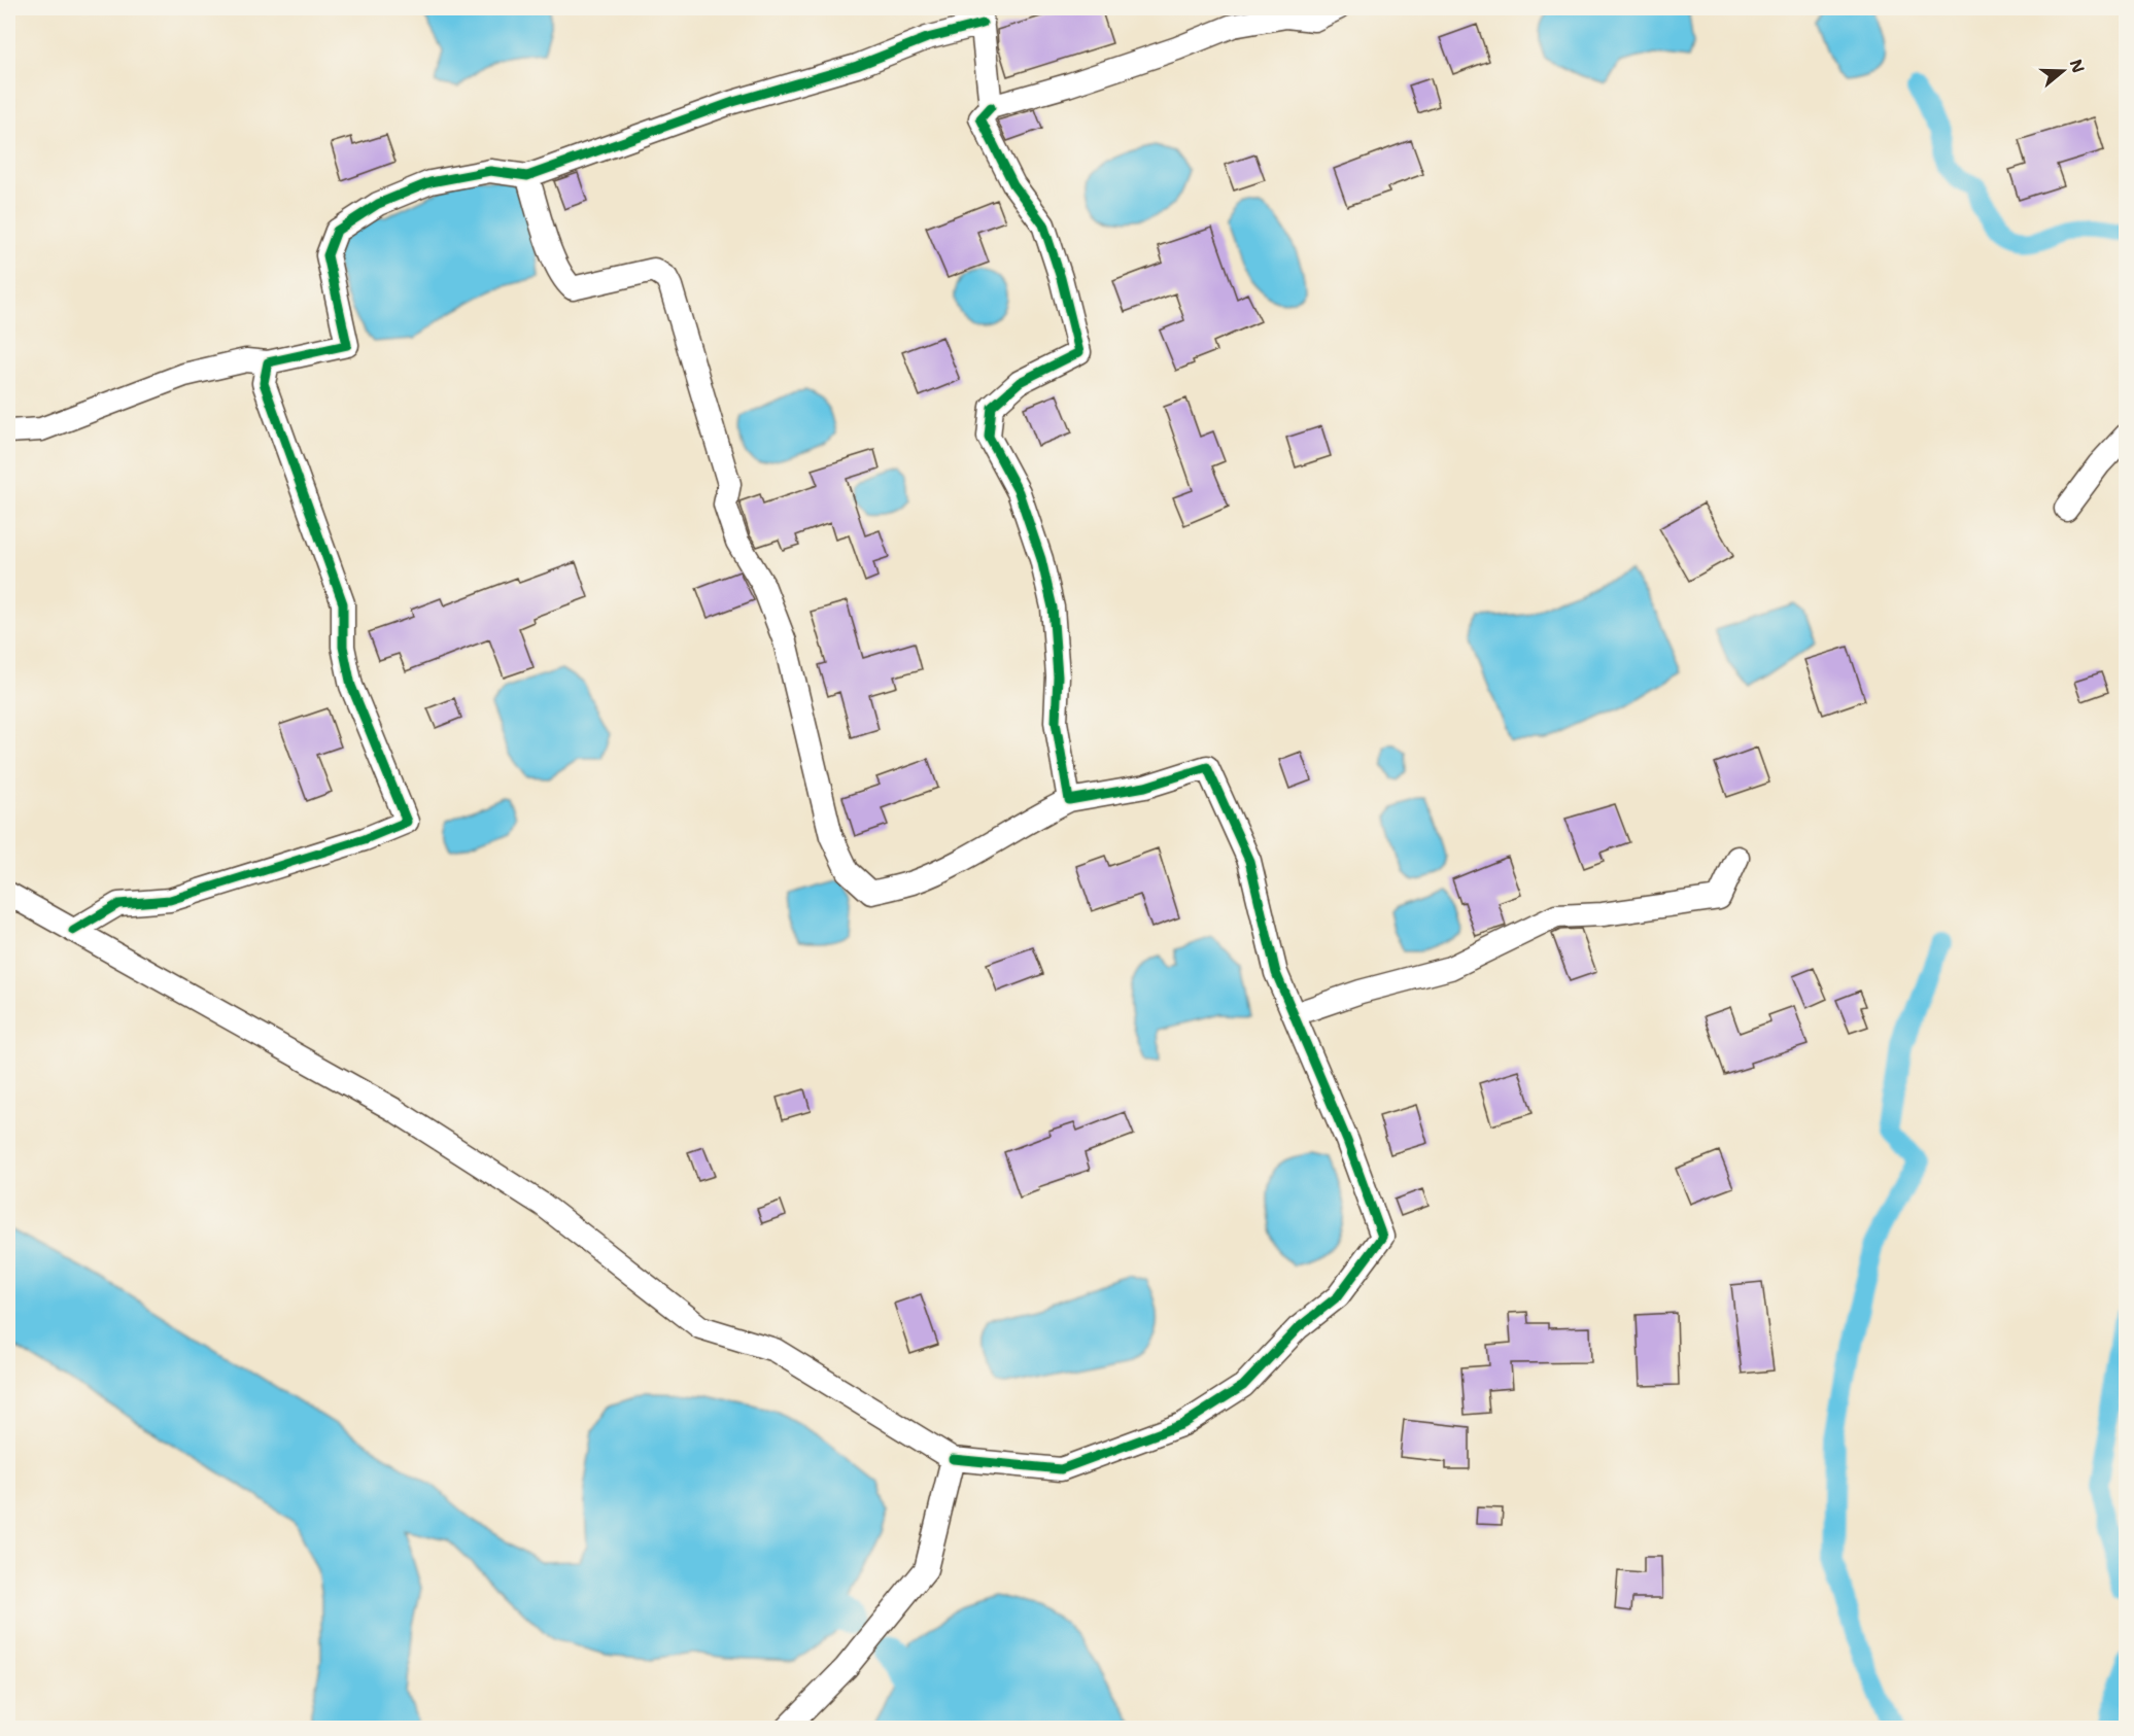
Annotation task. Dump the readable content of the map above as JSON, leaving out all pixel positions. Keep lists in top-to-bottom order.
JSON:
{
  "north": "right"
}
